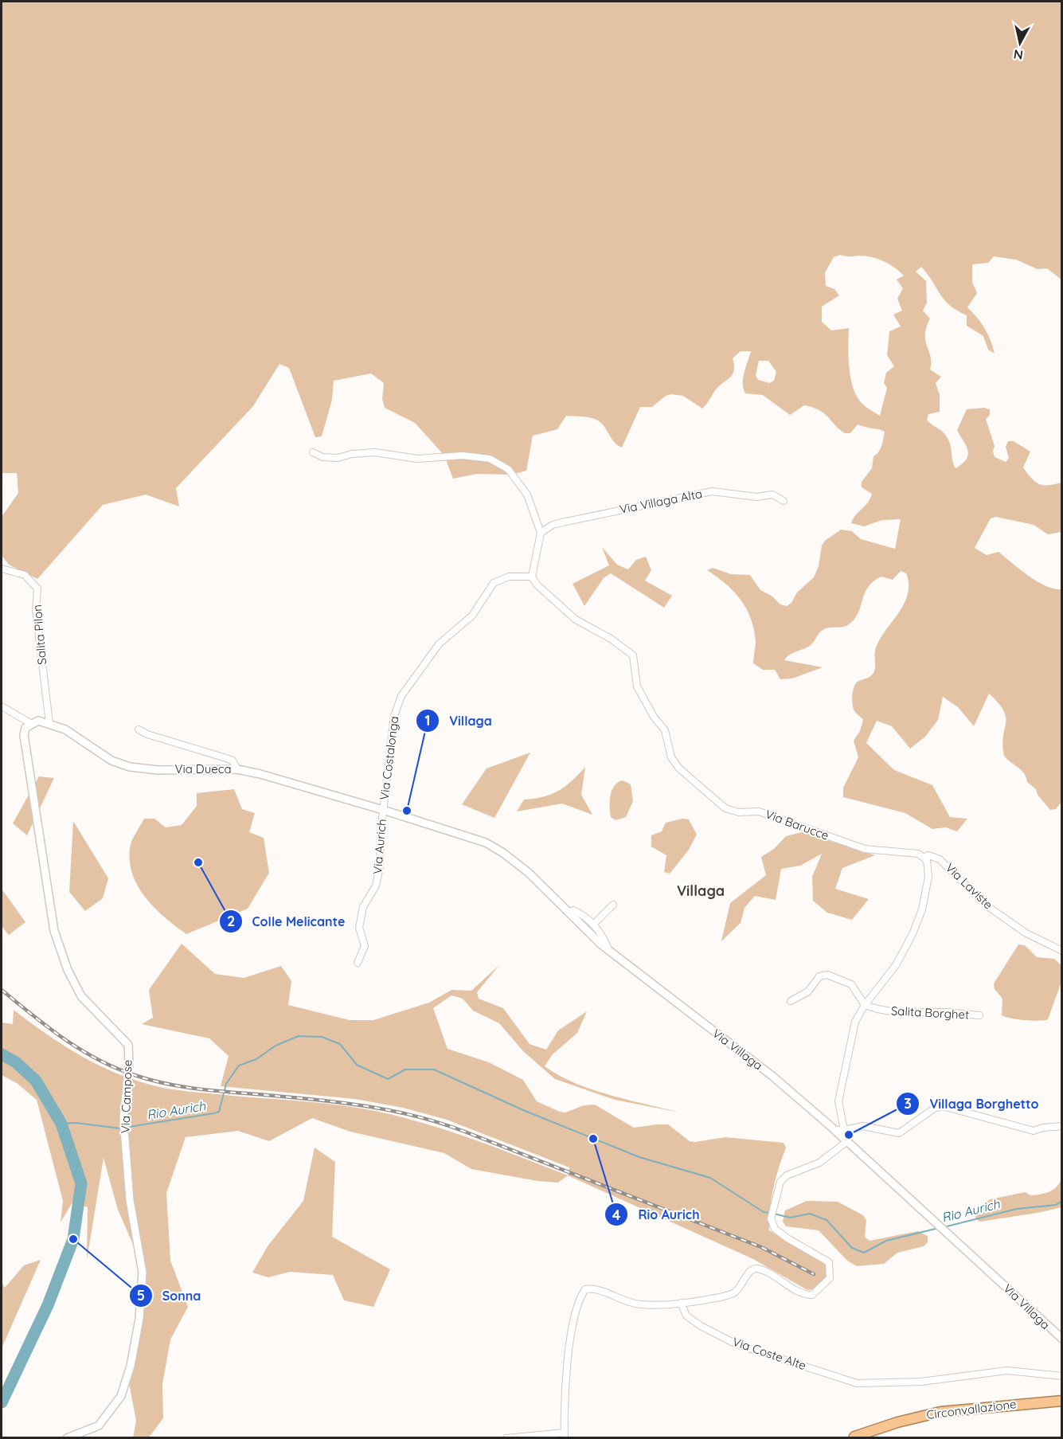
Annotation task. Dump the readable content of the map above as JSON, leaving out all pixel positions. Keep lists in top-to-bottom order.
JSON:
{
  "streets": {
    "highway": ["Circonvallazione"],
    "street": [
      "Via Villaga Alta",
      "Salita Pilon",
      "Via Costalonga",
      "Via Dueca",
      "Via Barucce",
      "Via Aurich",
      "Via Laviste",
      "Salita Borghet",
      "Via Villaga",
      "Via Campose",
      "Via Coste Alte"
    ]
  },
  "crossings": [
    ["Salita Pilon", "Via Dueca"],
    ["Via Costalonga", "Via Dueca"],
    ["Via Costalonga", "Via Barucce"],
    ["Via Costalonga", "Via Aurich"],
    ["Via Costalonga", "Via Villaga"],
    ["Via Dueca", "Via Aurich"],
    ["Via Dueca", "Via Villaga"],
    ["Via Dueca", "Via Campose"],
    ["Via Barucce", "Via Laviste"],
    ["Via Aurich", "Via Villaga"]
  ],
  "districts": ["Villaga"],
  "water": ["Rio Aurich"],
  "places": [
    "Villaga",
    "Colle Melicante",
    "Villaga Borghetto",
    "Rio Aurich",
    "Sonna"
  ],
  "north": "bottom"
}
